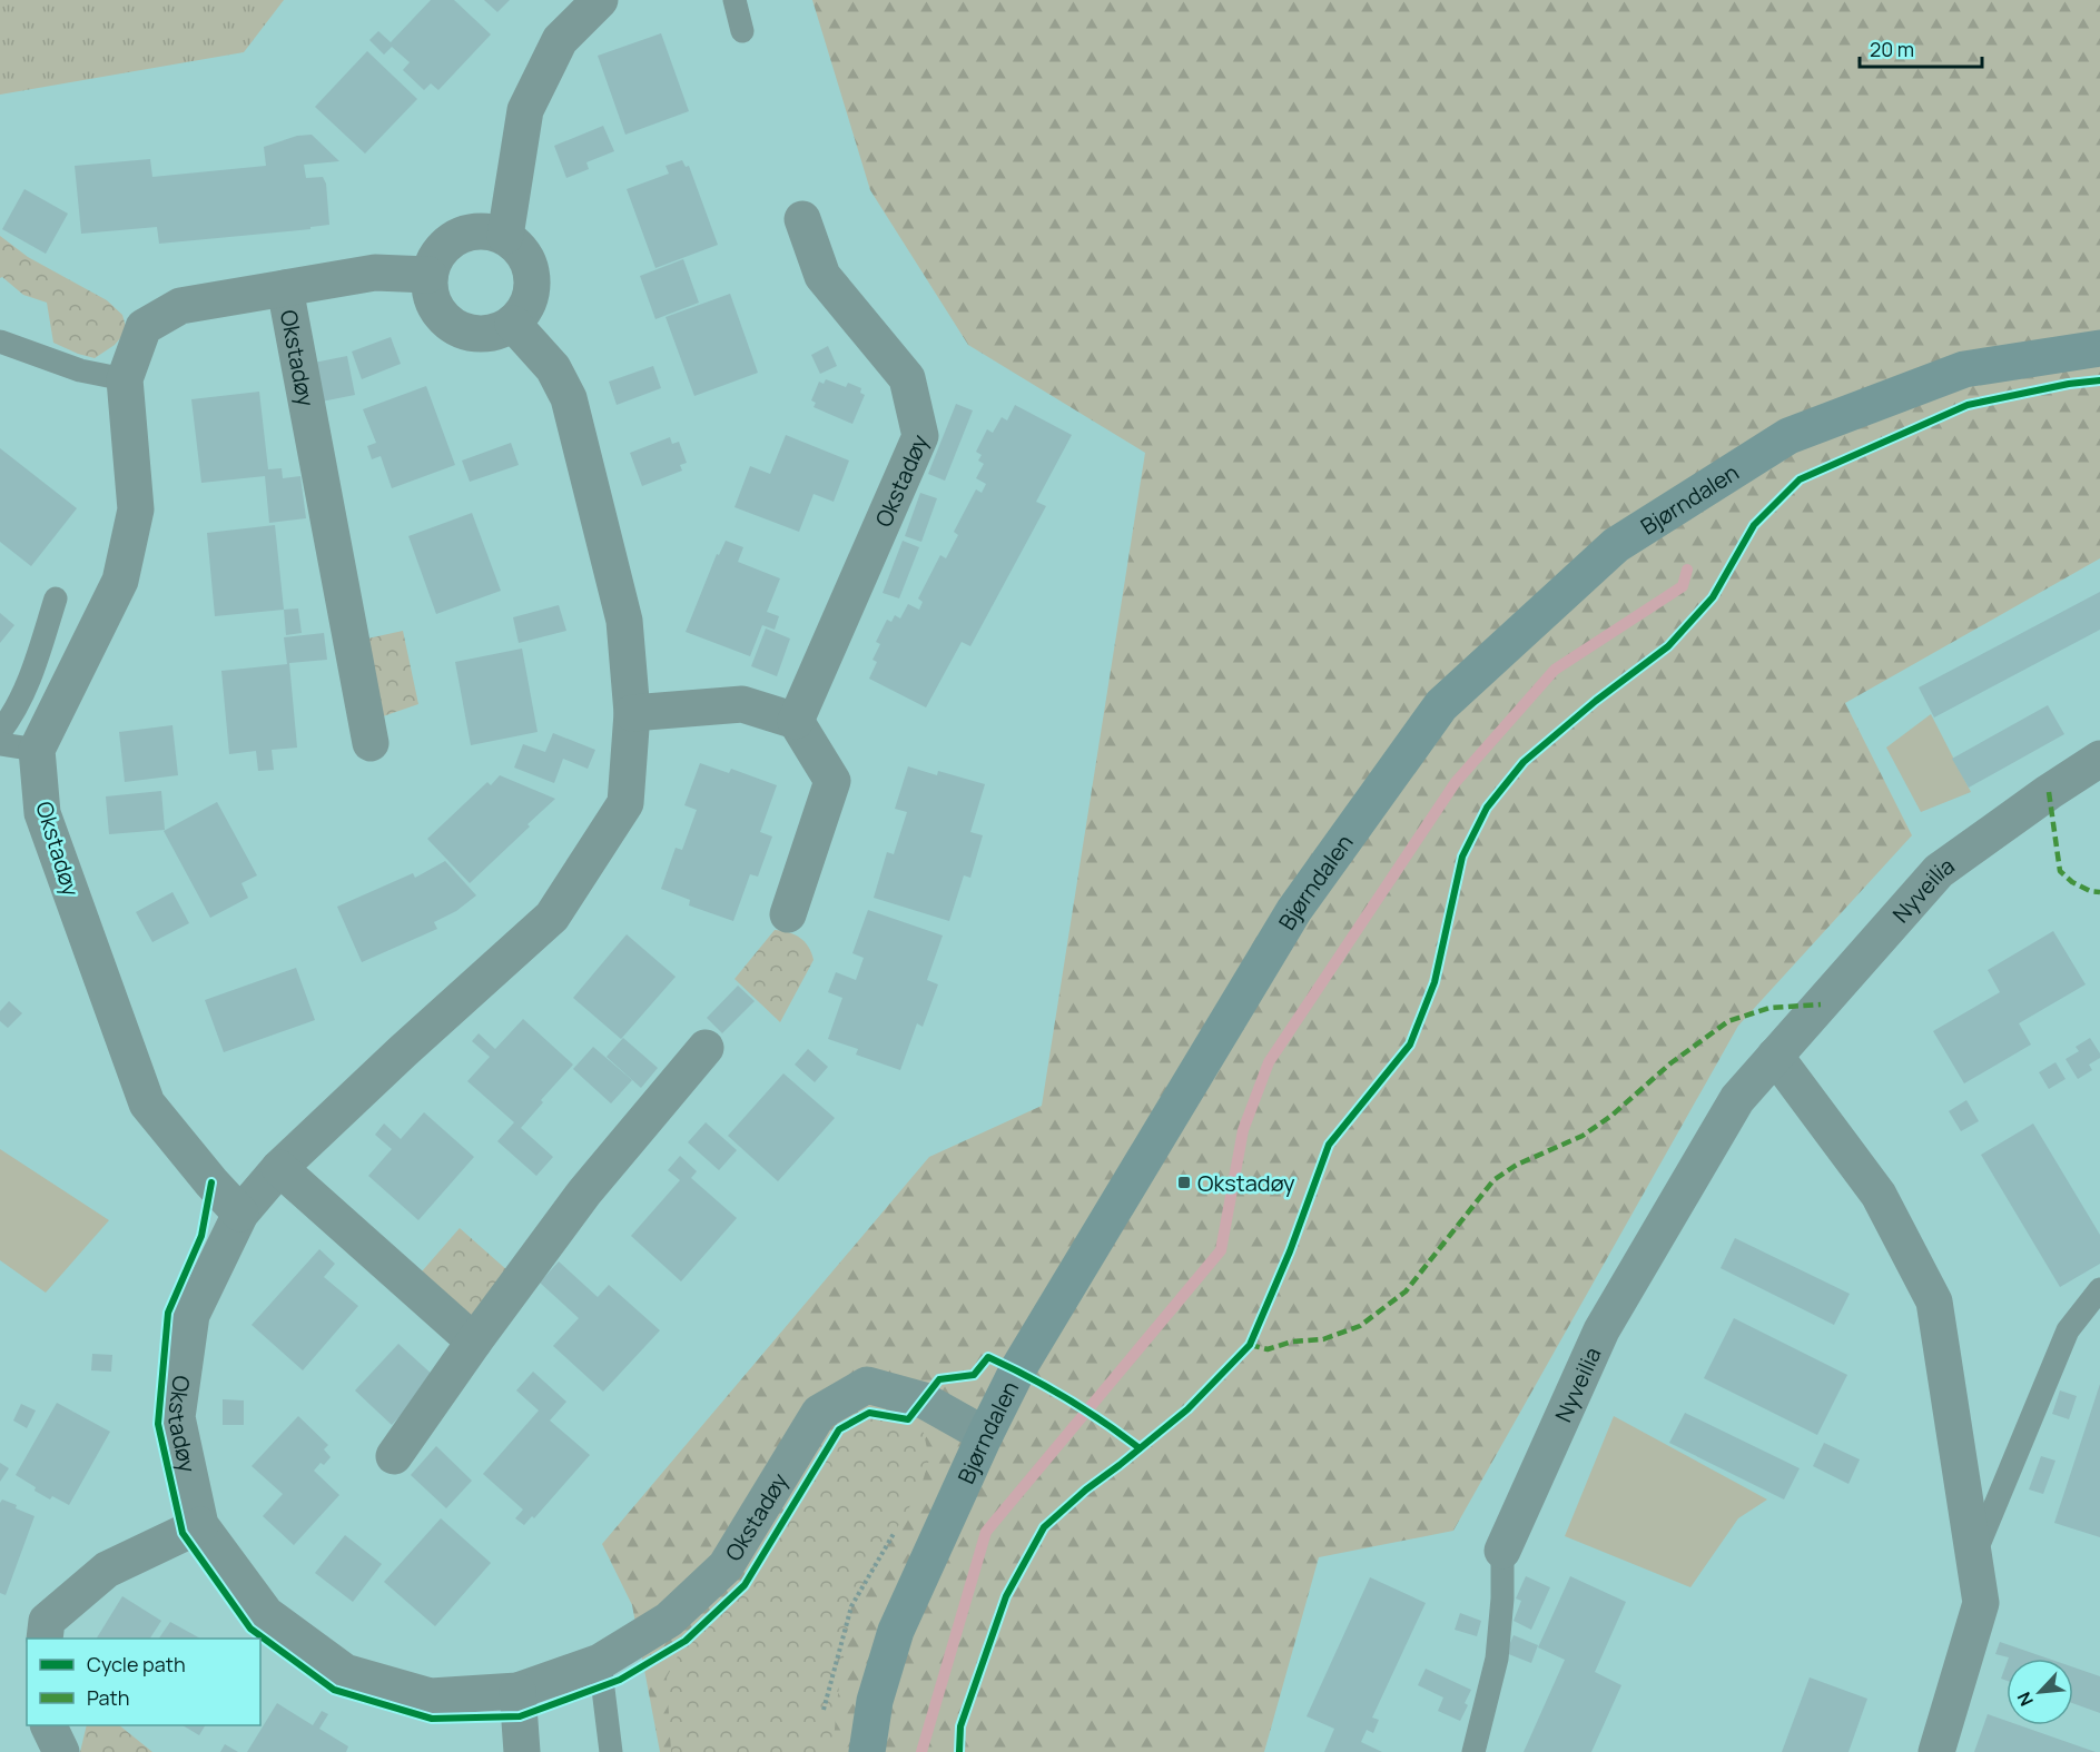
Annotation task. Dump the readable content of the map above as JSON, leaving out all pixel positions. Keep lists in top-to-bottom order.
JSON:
{
  "streets": {
    "main road": ["Bjørndalen"],
    "street": ["Okstadøy", "Nyveilia"]
  },
  "crossings": [
    ["Okstadøy", "Bjørndalen"]
  ],
  "places": {
    "transit": ["Okstadøy"]
  },
  "legend": ["Cycle path", "Path"],
  "scale_bar": "20 m",
  "north": "bottom left"
}
